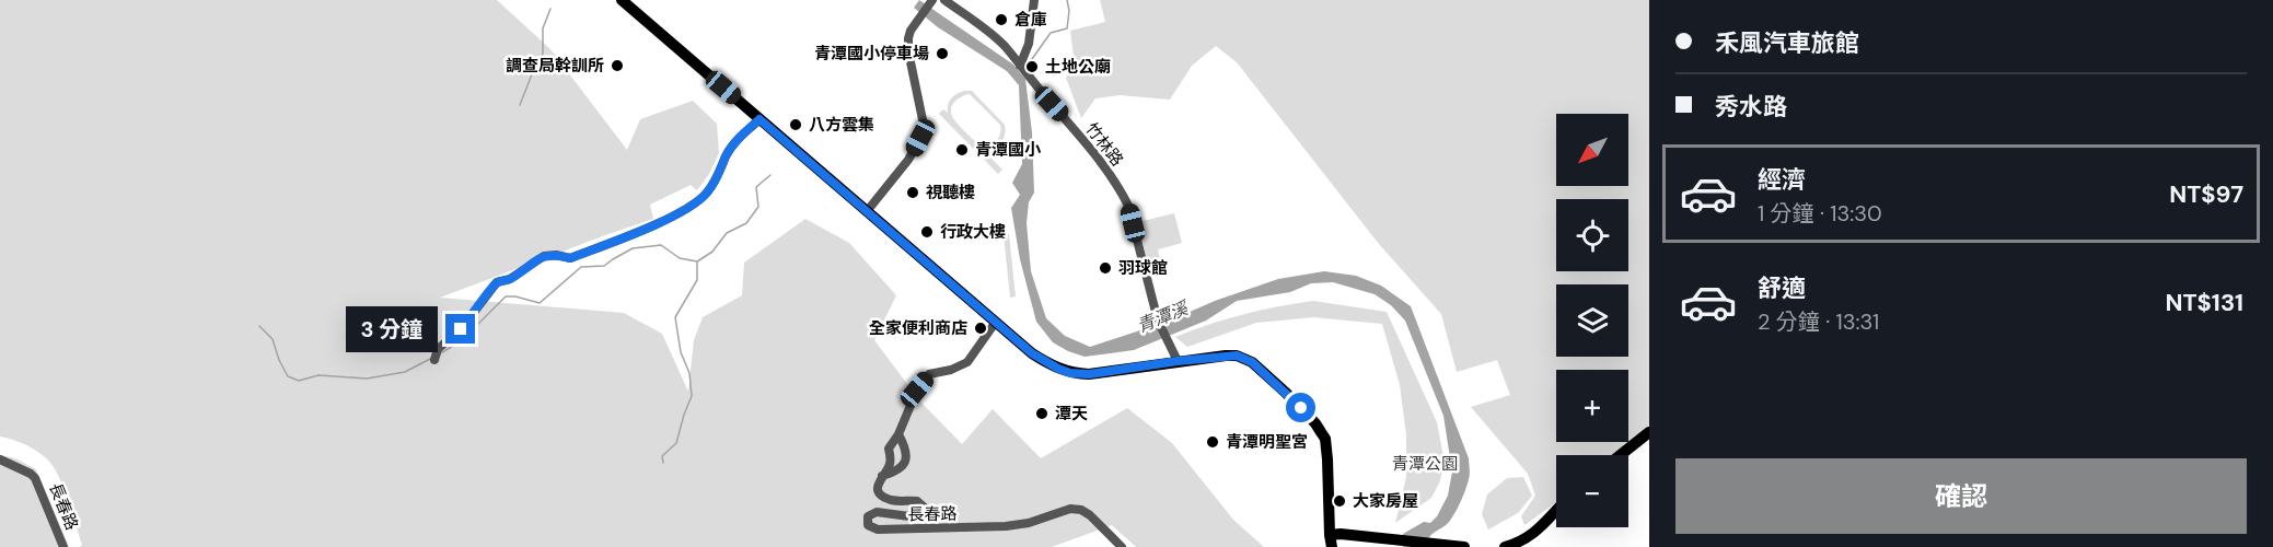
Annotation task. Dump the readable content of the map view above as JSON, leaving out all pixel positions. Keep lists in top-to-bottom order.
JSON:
{
  "streets": {
    "street": ["竹林路", "長春路"]
  },
  "water": ["青潭溪"],
  "parks": ["青潭公園"],
  "places": [
    "倉庫",
    "青潭國小停車場",
    "調查局幹訓所",
    "土地公廟",
    "八方雲集",
    "青潭國小",
    "視聽樓",
    "行政大樓",
    "羽球館",
    "全家便利商店",
    "潭天",
    "青潭明聖宮",
    "大家房屋"
  ],
  "north": "bottom left",
  "page": {
    "banner": ["禾風汽車旅館", "秀水路"],
    "map_buttons": ["+", "−"],
    "list": [
      {
        "name": "經濟",
        "note": "1 分鐘 · 13:30",
        "value": "NT$97"
      },
      {
        "name": "舒適",
        "note": "2 分鐘 · 13:31",
        "value": "NT$131"
      }
    ],
    "bubble": "3 分鐘",
    "buttons": "確認"
  }
}
